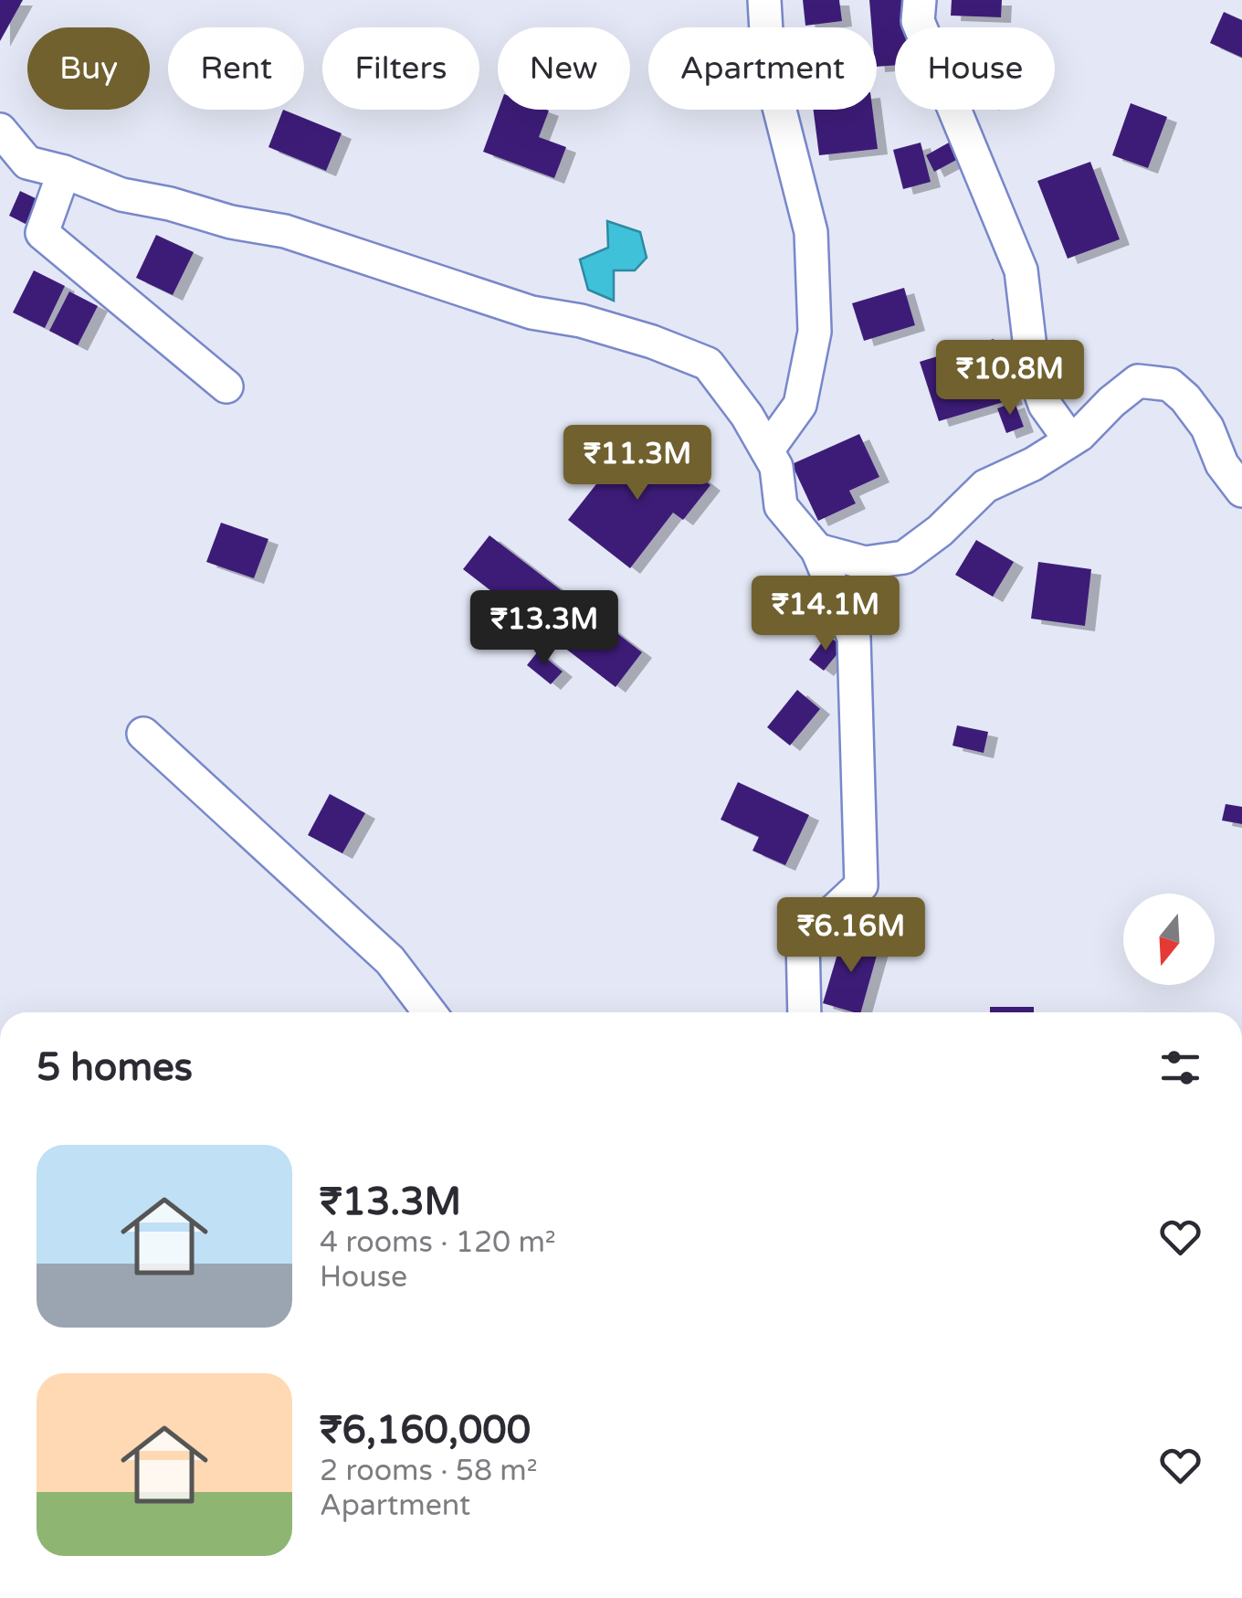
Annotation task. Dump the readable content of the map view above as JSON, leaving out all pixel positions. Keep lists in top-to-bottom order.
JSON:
{
  "north": "bottom",
  "page": {
    "chip": [
      "Buy",
      "Rent",
      "Filters",
      "New",
      "Apartment",
      "House"
    ],
    "price": [
      "₹10.8M",
      "₹11.3M",
      "₹14.1M",
      "₹13.3M",
      "₹6.16M"
    ],
    "heading": "5 homes",
    "list": [
      {
        "name": "₹13.3M",
        "note": "4 rooms · 120 m² · House"
      },
      {
        "name": "₹6,160,000",
        "note": "2 rooms · 58 m² · Apartment"
      }
    ]
  }
}
